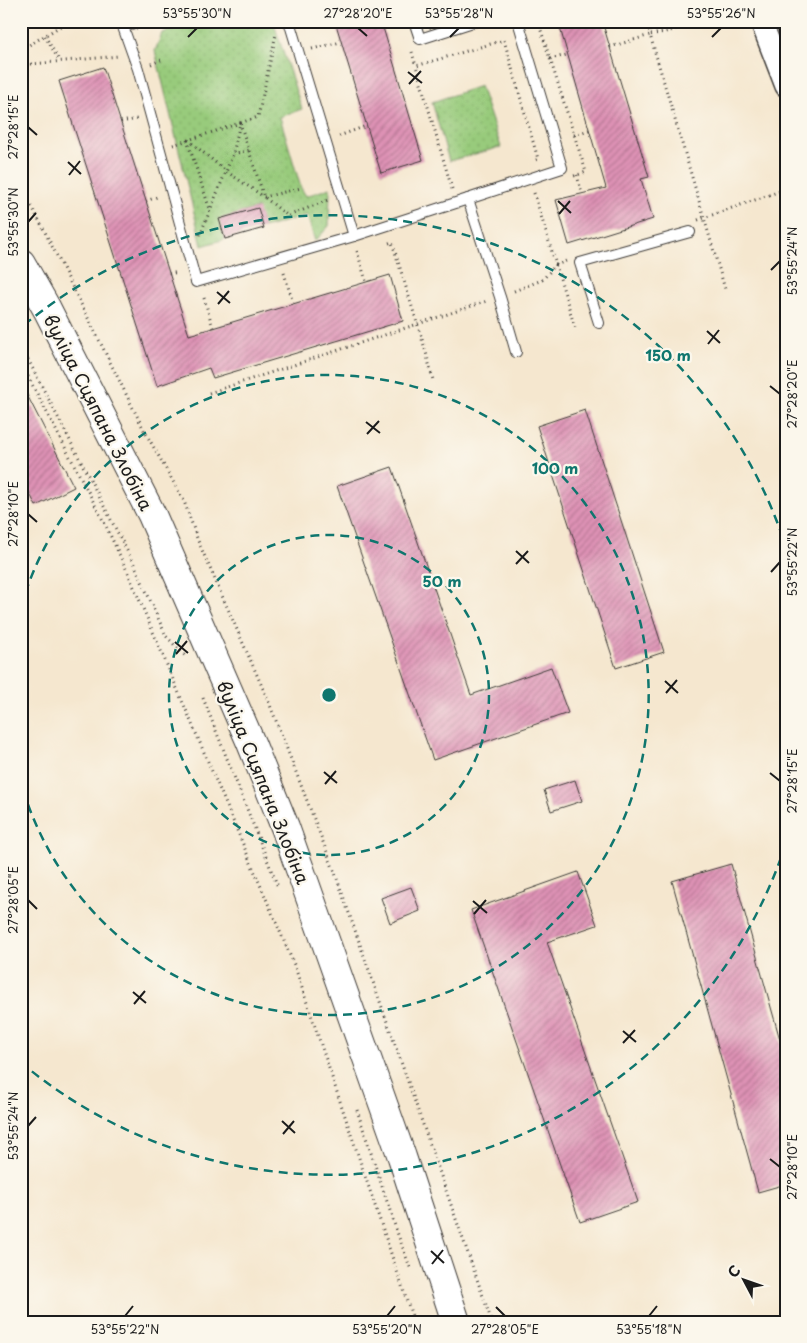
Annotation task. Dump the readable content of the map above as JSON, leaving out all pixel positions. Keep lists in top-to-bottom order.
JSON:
{
  "streets": {
    "street": ["вуліца Сцяпана Злобіна"]
  },
  "north": "top left",
  "coordinates": [
    "53°55'30\"N",
    "27°28'20\"E",
    "53°55'28\"N",
    "53°55'26\"N",
    "27°28'15\"E",
    "53°55'24\"N",
    "27°28'10\"E",
    "53°55'22\"N",
    "27°28'05\"E",
    "53°55'20\"N",
    "53°55'18\"N"
  ],
  "rings": ["150 m", "100 m", "50 m"]
}
